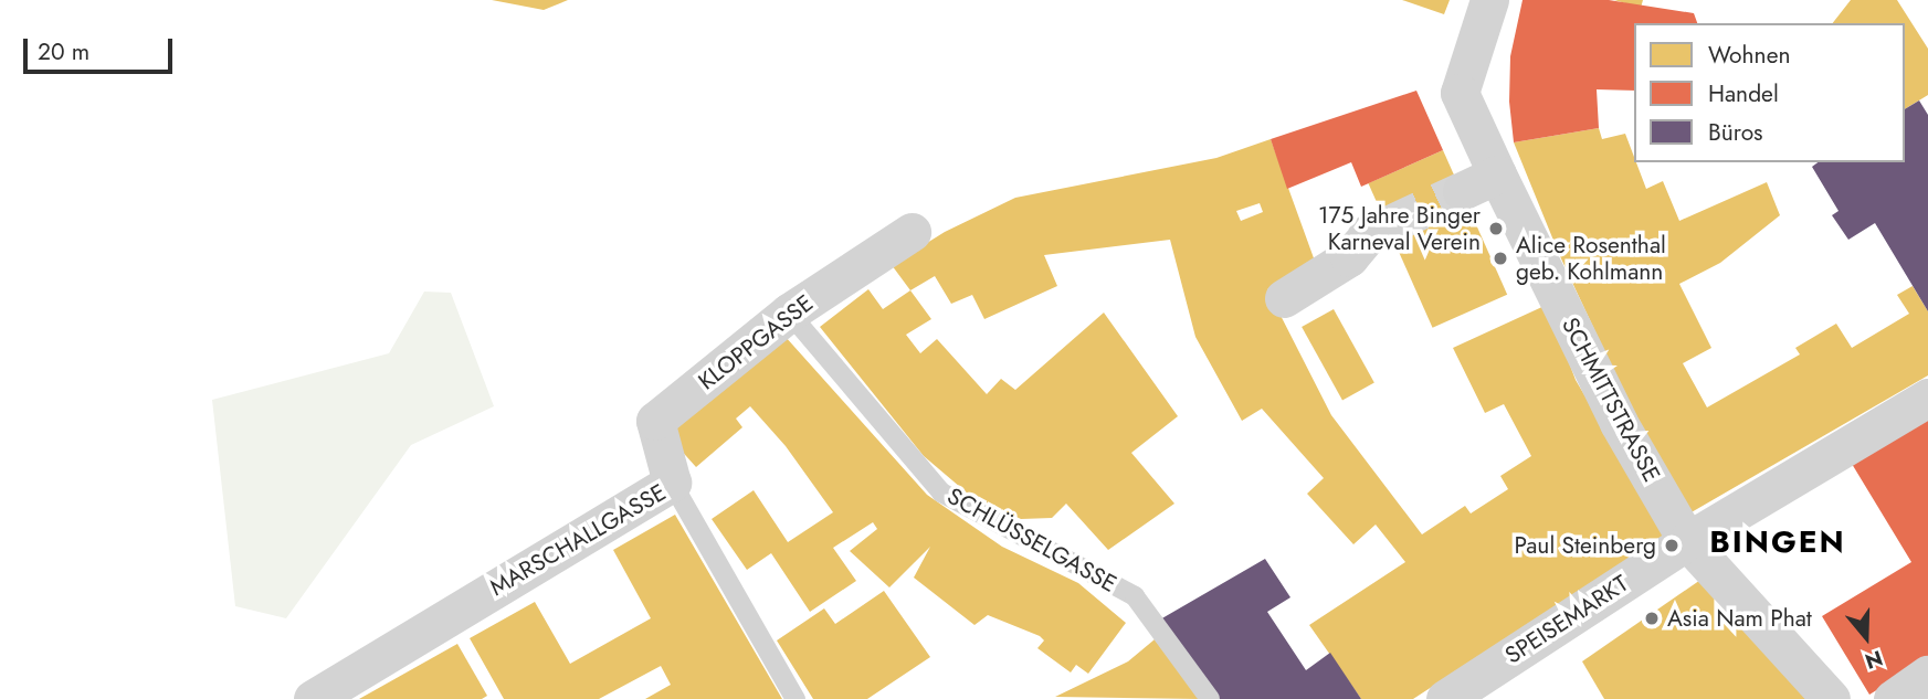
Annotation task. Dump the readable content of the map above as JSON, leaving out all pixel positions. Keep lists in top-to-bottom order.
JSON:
{
  "streets": {
    "street": [
      "KLOPPGASSE",
      "SCHMITTSTRASSE",
      "MARSCHALLGASSE",
      "SPEISEMARKT"
    ],
    "lane": ["SCHLÜSSELGASSE"]
  },
  "crossings": [
    ["KLOPPGASSE", "MARSCHALLGASSE"],
    ["KLOPPGASSE", "SCHLÜSSELGASSE"],
    ["SCHMITTSTRASSE", "SPEISEMARKT"]
  ],
  "districts": ["BINGEN"],
  "places": [
    "175 Jahre Binger Karneval Verein",
    "Alice Rosenthal geb. Kohlmann",
    "Paul Steinberg",
    "Asia Nam Phat"
  ],
  "legend": ["Wohnen", "Handel", "Büros"],
  "scale_bar": "20 m",
  "north": "bottom"
}
